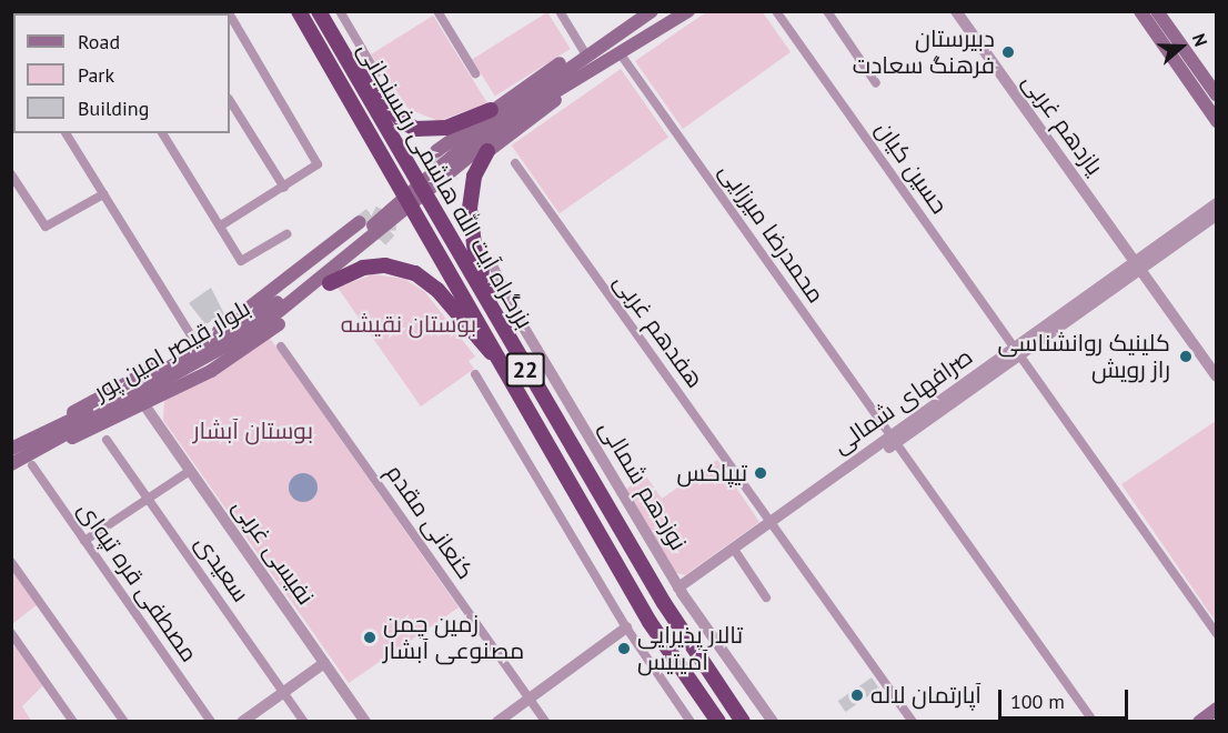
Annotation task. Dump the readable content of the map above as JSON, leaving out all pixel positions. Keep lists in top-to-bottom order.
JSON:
{
  "streets": {
    "highway": ["بزرگراه آیت الله هاشمی رفسنجانی", "22"],
    "main road": ["بلوار قیصر امین پور"],
    "street": [
      "یازدهم غربی",
      "حسین کیان",
      "محمدرضا میرزایی",
      "هفدهم غربی",
      "صرافهای شمالی",
      "نوزدهم شمالی",
      "کنعانی مقدم",
      "نفیسی غربی",
      "سعیدی",
      "مصطفی قره تپه‌ای"
    ]
  },
  "crossings": [
    ["یازدهم غربی", "صرافهای شمالی"],
    ["حسین کیان", "صرافهای شمالی"],
    ["محمدرضا میرزایی", "صرافهای شمالی"],
    ["هفدهم غربی", "صرافهای شمالی"],
    ["صرافهای شمالی", "نوزدهم شمالی"]
  ],
  "parks": ["بوستان نقیشه", "بوستان آبشار"],
  "places": [
    "دبیرستان فرهنگ سعادت",
    "کلینیک روانشناسی راز رویش",
    "تیپاکس",
    "زمین چمن مصنوعی آبشار",
    "تالار پذیرایی آمیتیس",
    "آپارتمان لاله"
  ],
  "legend": ["Road", "Park", "Building"],
  "scale_bar": "100 m",
  "north": "right"
}
